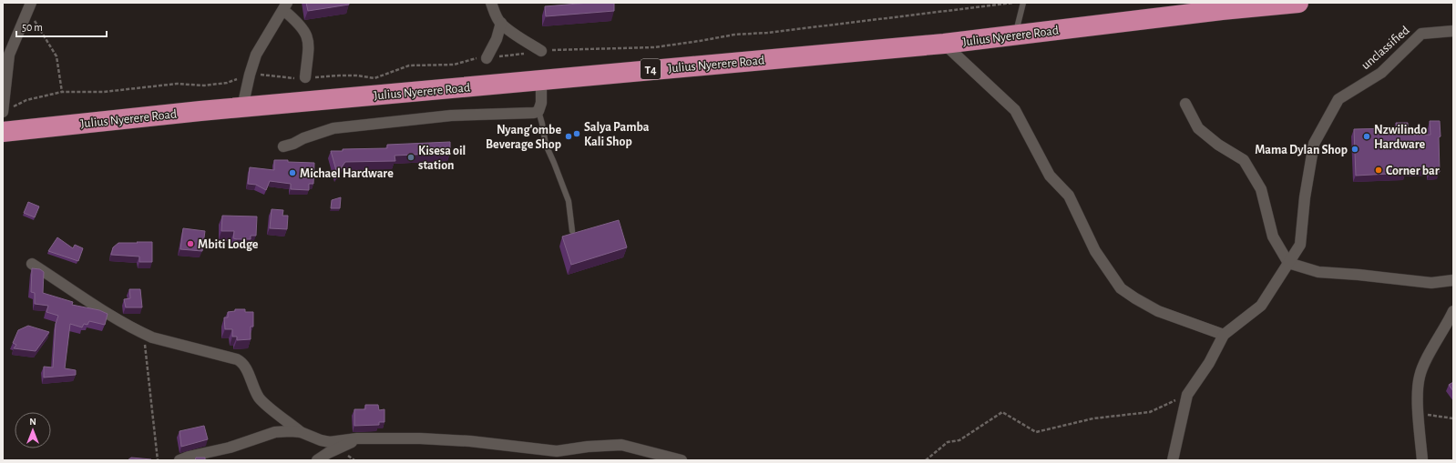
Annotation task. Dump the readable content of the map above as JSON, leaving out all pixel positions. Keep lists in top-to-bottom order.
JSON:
{
  "streets": {
    "highway": ["Julius Nyerere Road", "T4"],
    "street": ["unclassified"]
  },
  "places": [
    "Salya Pamba Kali Shop",
    "Nyang'ombe Beverage Shop",
    "Nzwilindo Hardware",
    "Mama Dylan Shop",
    "Kisesa oil station",
    "Corner bar",
    "Michael Hardware",
    "Mbiti Lodge"
  ],
  "scale_bar": "50 m",
  "north": "top"
}
